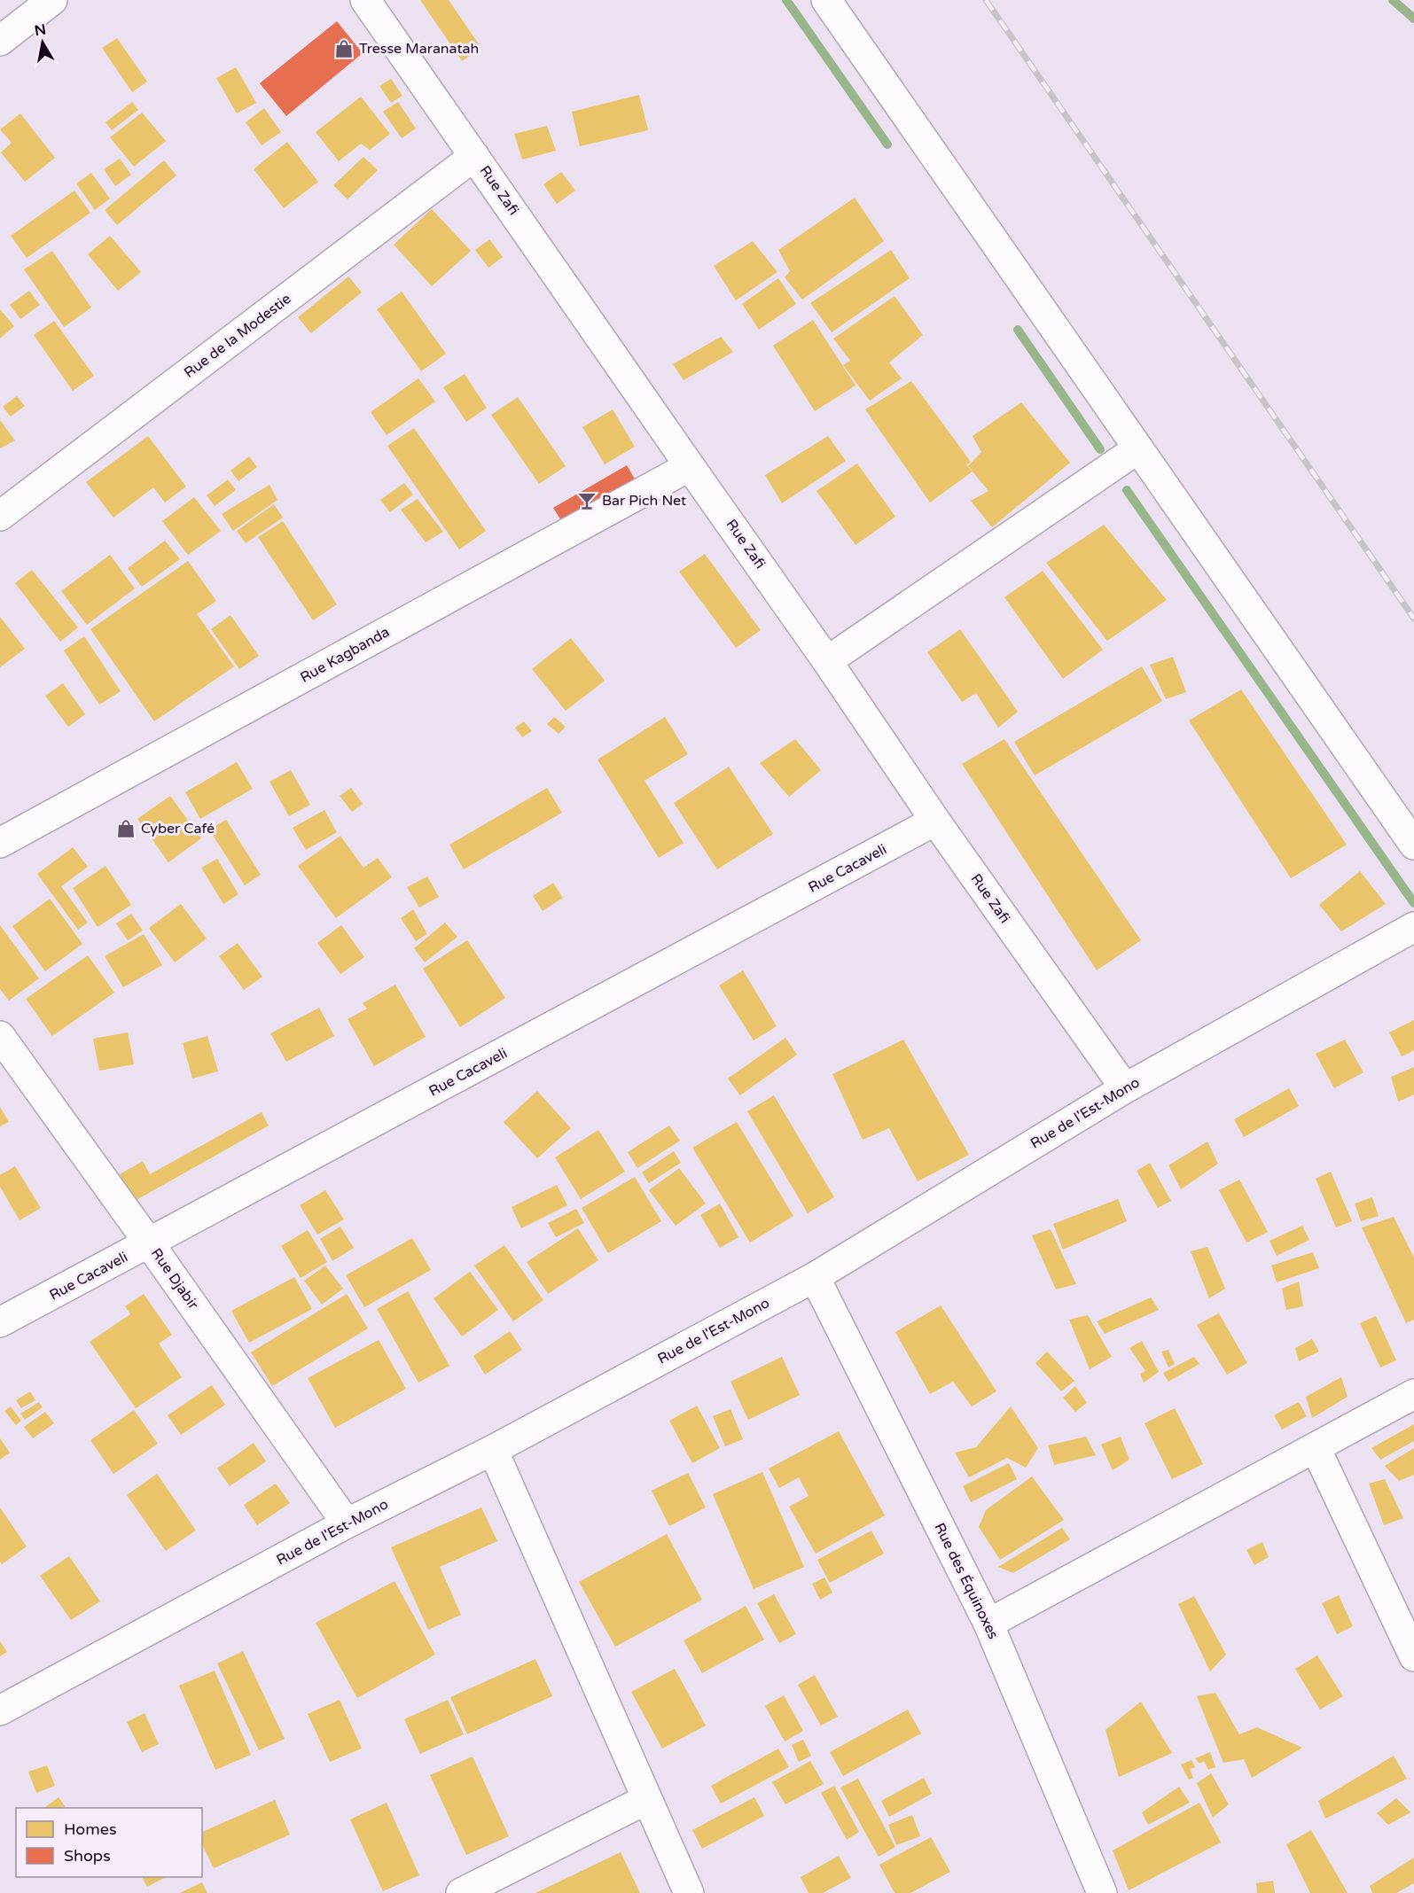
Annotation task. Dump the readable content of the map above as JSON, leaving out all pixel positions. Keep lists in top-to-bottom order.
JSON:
{
  "streets": {
    "street": [
      "Rue Zafi",
      "Rue de la Modestie",
      "Rue Kagbanda",
      "Rue Cacaveli",
      "Rue de l'Est-Mono",
      "Rue Djabir",
      "Rue des Équinoxes"
    ]
  },
  "crossings": [
    ["Rue Zafi", "Rue de la Modestie"],
    ["Rue Zafi", "Rue Kagbanda"],
    ["Rue Zafi", "Rue Cacaveli"],
    ["Rue Zafi", "Rue de l'Est-Mono"],
    ["Rue Cacaveli", "Rue Djabir"],
    ["Rue de l'Est-Mono", "Rue Djabir"],
    ["Rue de l'Est-Mono", "Rue des Équinoxes"]
  ],
  "places": {
    "shop": ["Tresse Maranatah", "Cyber Café"],
    "bar": ["Bar Pich Net"]
  },
  "legend": ["Homes", "Shops"],
  "north": "top"
}
